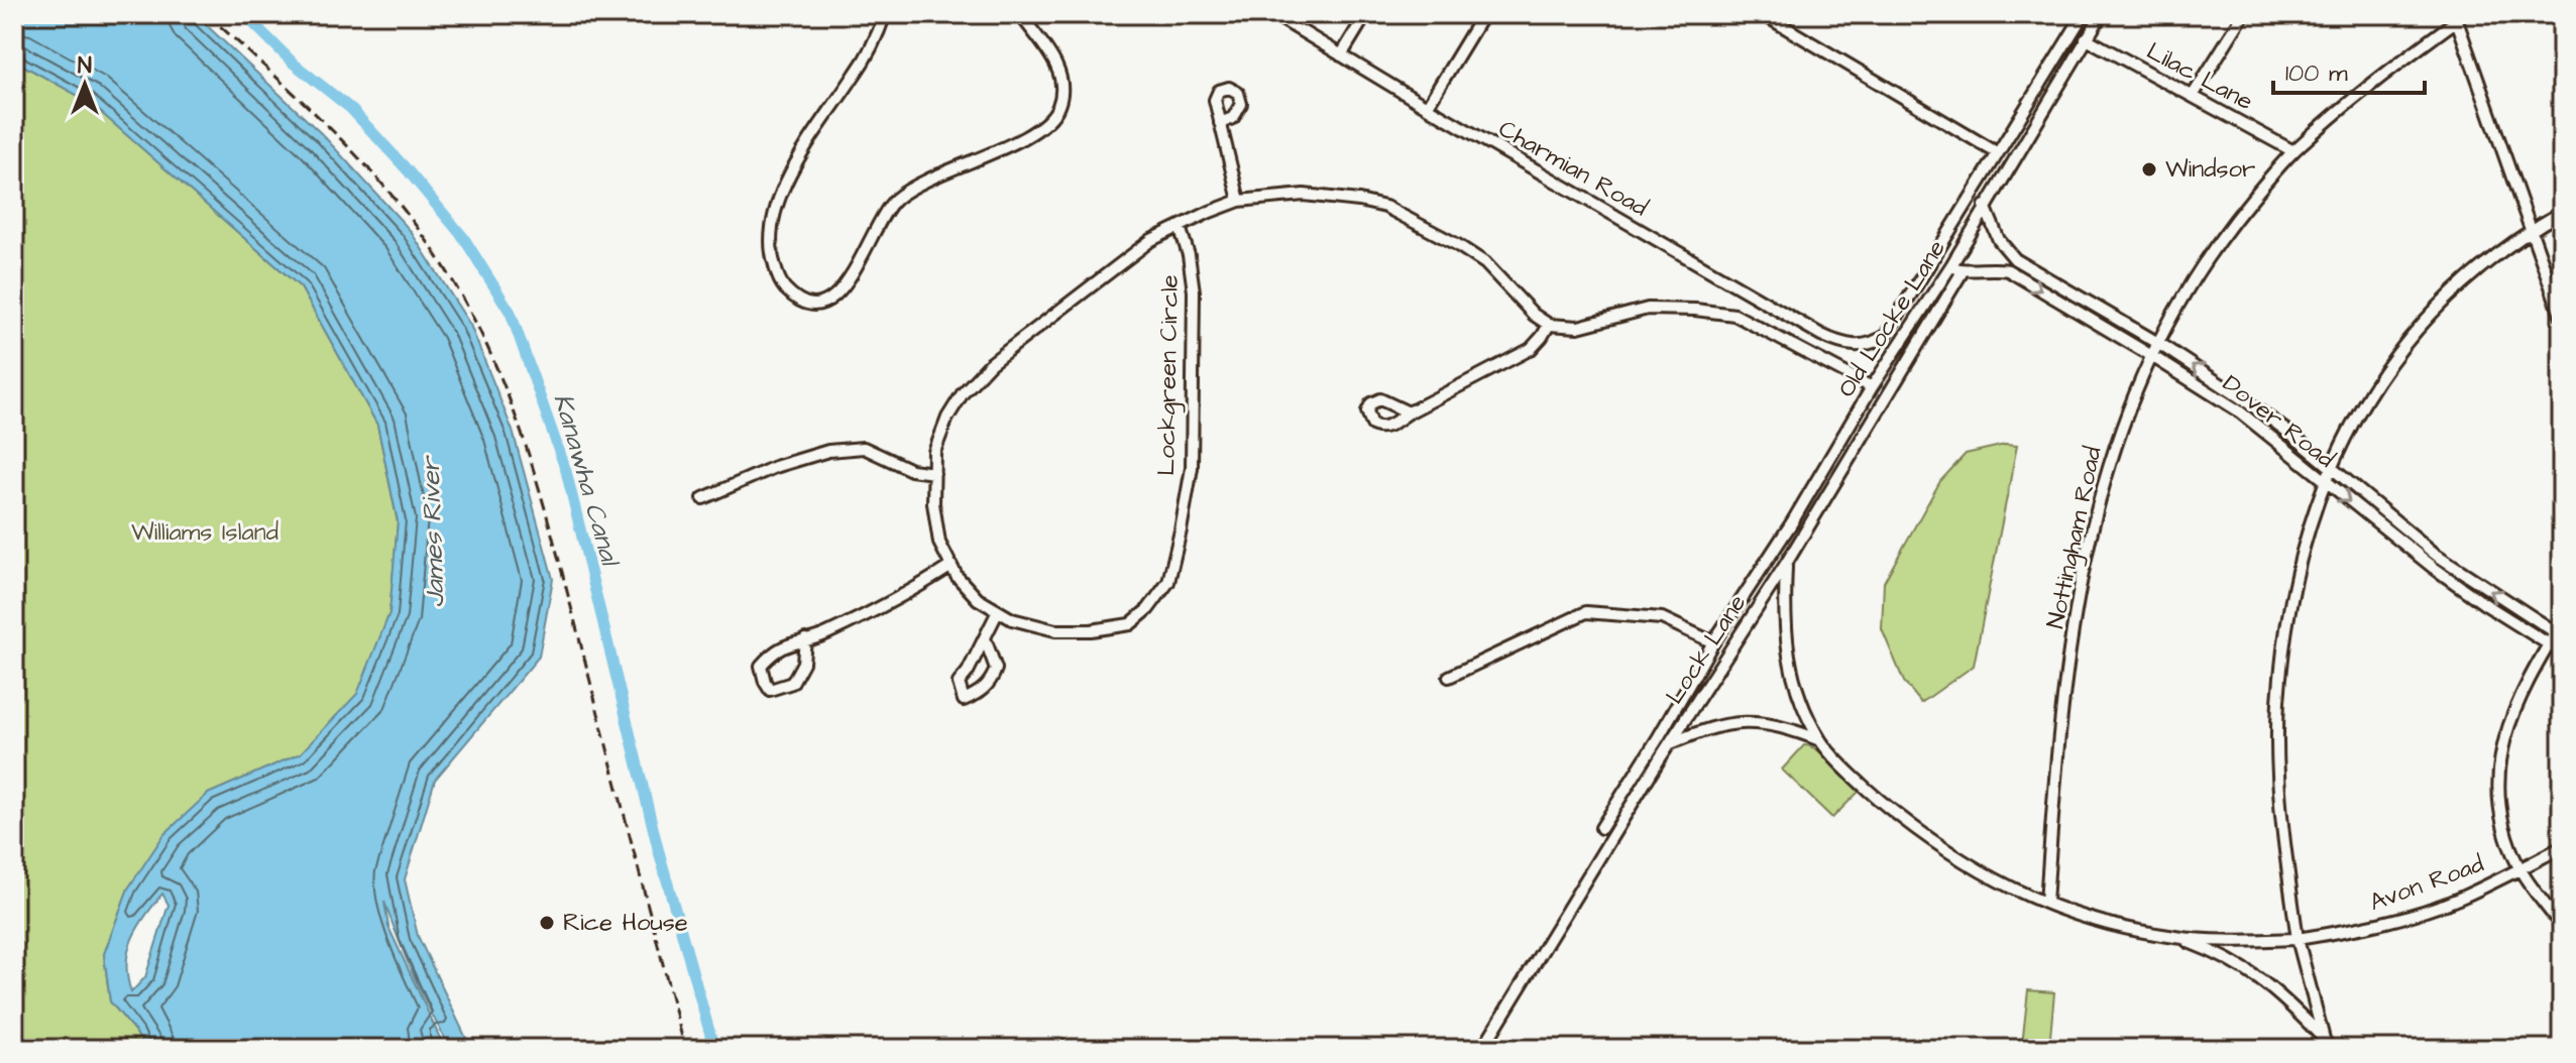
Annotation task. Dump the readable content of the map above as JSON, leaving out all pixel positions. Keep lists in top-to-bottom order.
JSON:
{
  "streets": {
    "street": [
      "Lilac Lane",
      "Charmian Road",
      "Old Locke Lane",
      "Lockgreen Circle",
      "Dover Road",
      "Nottingham Road",
      "Lock Lane",
      "Avon Road"
    ]
  },
  "crossings": [
    ["Lilac Lane", "Old Locke Lane"],
    ["Lilac Lane", "Nottingham Road"],
    ["Old Locke Lane", "Dover Road"],
    ["Dover Road", "Nottingham Road"],
    ["Dover Road", "Lock Lane"]
  ],
  "water": ["Kanawha Canal", "James River"],
  "parks": ["Williams Island"],
  "places": ["Windsor", "Rice House"],
  "scale_bar": "100 m",
  "north": "top"
}
